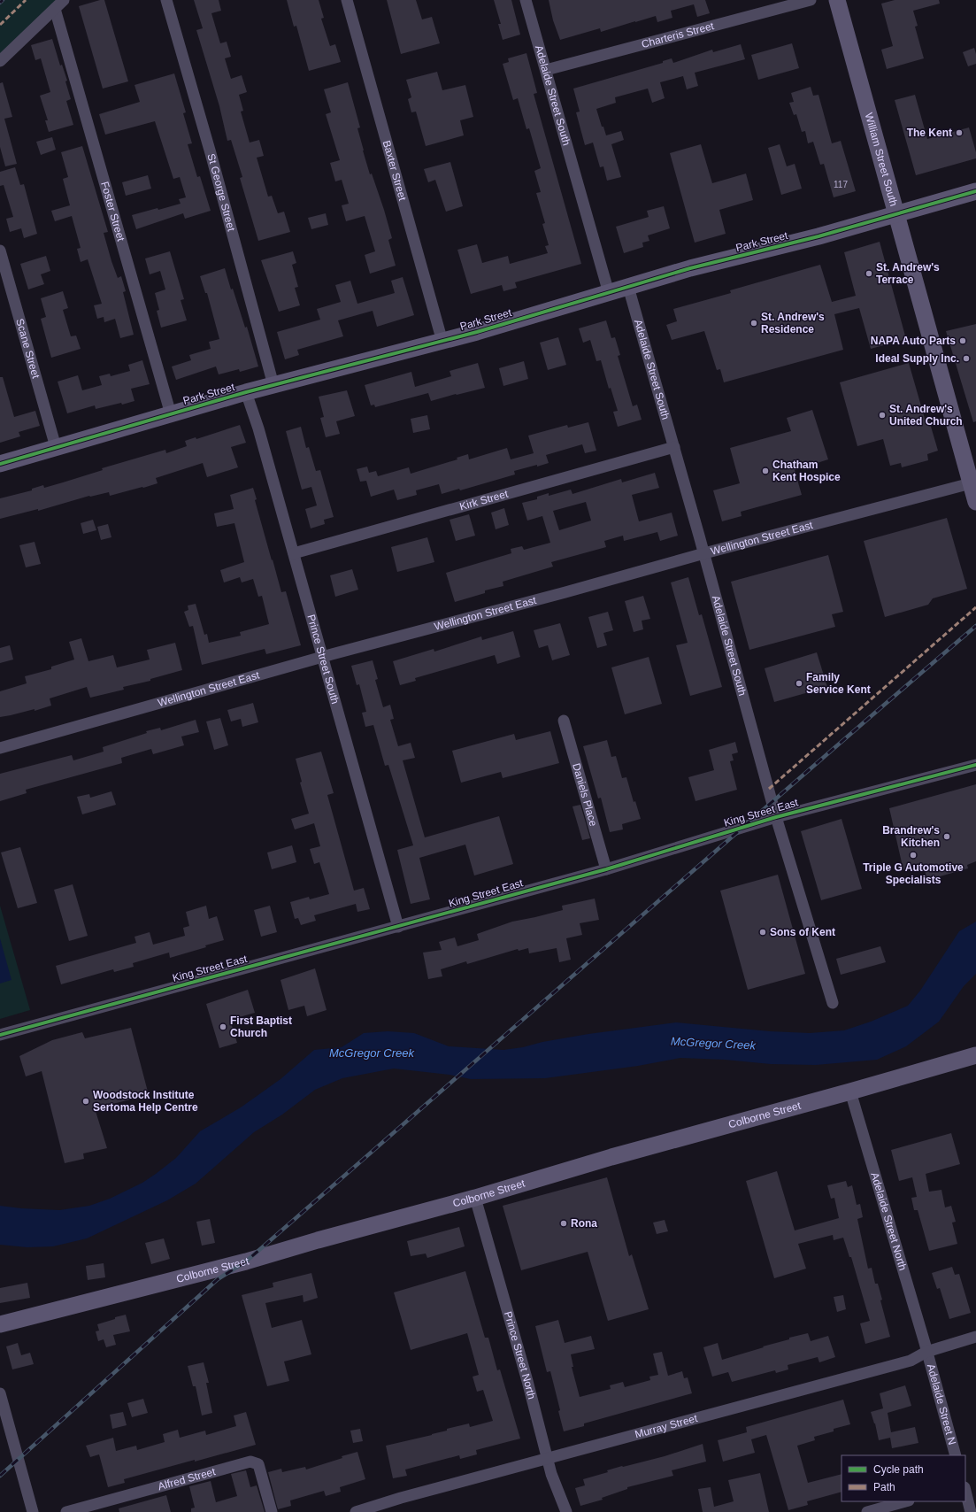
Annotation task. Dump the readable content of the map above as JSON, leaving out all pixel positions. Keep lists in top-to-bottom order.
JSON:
{
  "streets": {
    "street": [
      "Charteris Street",
      "Adelaide Street South",
      "William Street South",
      "Baxter Street",
      "St George Street",
      "Foster Street",
      "Park Street",
      "Scane Street",
      "Kirk Street",
      "Wellington Street East",
      "Prince Street South",
      "Daniels Place",
      "King Street East",
      "Colborne Street",
      "Adelaide Street North",
      "Prince Street North",
      "Adelaide Street N",
      "Murray Street",
      "Alfred Street"
    ]
  },
  "crossings": [
    ["Charteris Street", "Adelaide Street South"],
    ["Adelaide Street South", "Park Street"],
    ["Adelaide Street South", "Kirk Street"],
    ["Adelaide Street South", "Wellington Street East"],
    ["Adelaide Street South", "King Street East"],
    ["William Street South", "Park Street"],
    ["William Street South", "Wellington Street East"],
    ["Baxter Street", "Park Street"],
    ["St George Street", "Park Street"],
    ["Foster Street", "Park Street"],
    ["Park Street", "Scane Street"],
    ["Park Street", "Prince Street South"],
    ["Kirk Street", "Prince Street South"],
    ["Wellington Street East", "Prince Street South"],
    ["Prince Street South", "King Street East"],
    ["Daniels Place", "King Street East"],
    ["Colborne Street", "Adelaide Street North"],
    ["Colborne Street", "Prince Street North"],
    ["Adelaide Street North", "Adelaide Street N"],
    ["Adelaide Street North", "Murray Street"],
    ["Prince Street North", "Murray Street"],
    ["Adelaide Street N", "Murray Street"]
  ],
  "water": ["McGregor Creek"],
  "places": [
    "The Kent",
    "St. Andrew's Terrace",
    "St. Andrew's Residence",
    "NAPA Auto Parts",
    "Ideal Supply Inc.",
    "St. Andrew's United Church",
    "Chatham Kent Hospice",
    "Family Service Kent",
    "Brandrew's Kitchen",
    "Triple G Automotive Specialists",
    "Sons of Kent",
    "First Baptist Church",
    "Woodstock Institute Sertoma Help Centre",
    "Rona"
  ],
  "house_numbers": ["117"],
  "legend": ["Cycle path", "Path"]
}
